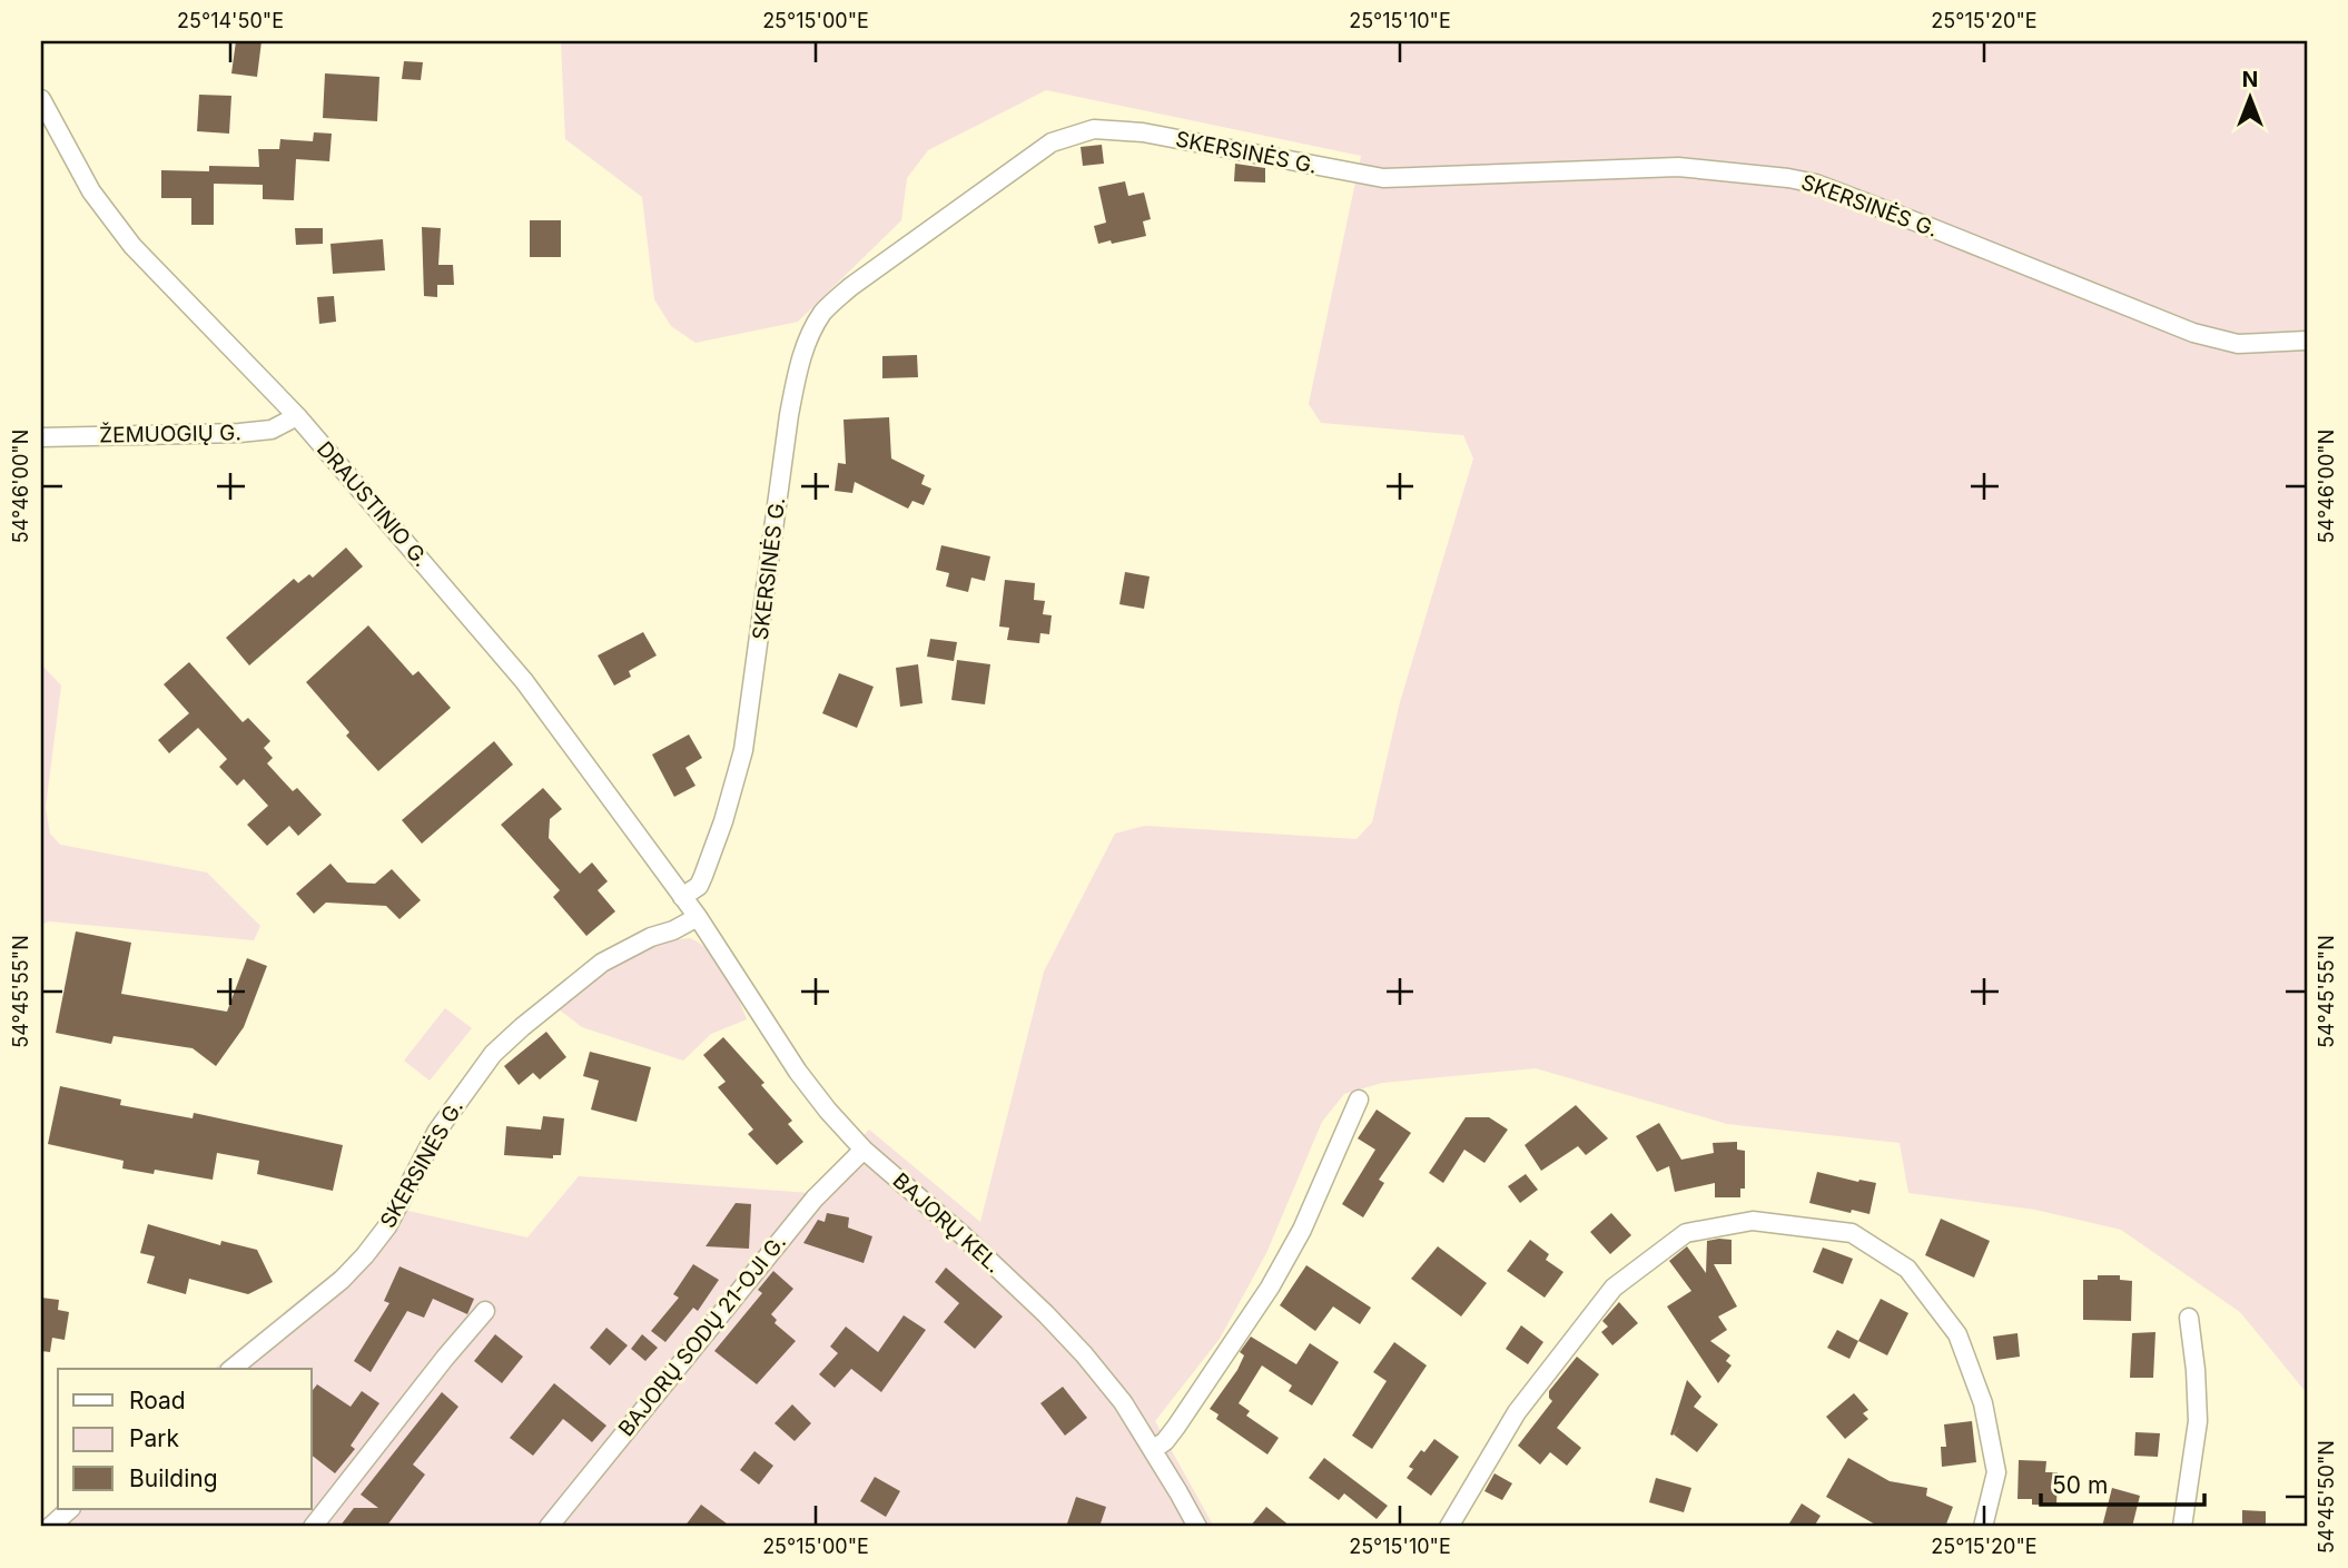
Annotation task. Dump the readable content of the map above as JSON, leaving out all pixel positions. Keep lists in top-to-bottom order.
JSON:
{
  "streets": {
    "street": [
      "SKERSINĖS G.",
      "ŽEMUOGIŲ G.",
      "DRAUSTINIO G.",
      "BAJORŲ KEL.",
      "BAJORŲ SODŲ 21-OJI G."
    ]
  },
  "crossings": [
    ["SKERSINĖS G.", "DRAUSTINIO G."],
    ["SKERSINĖS G.", "BAJORŲ KEL."],
    ["ŽEMUOGIŲ G.", "DRAUSTINIO G."],
    ["DRAUSTINIO G.", "BAJORŲ KEL."],
    ["BAJORŲ KEL.", "BAJORŲ SODŲ 21-OJI G."]
  ],
  "legend": ["Road", "Park", "Building"],
  "scale_bar": "50 m",
  "north": "top",
  "coordinates": [
    "25°14'50\"E",
    "25°15'00\"E",
    "25°15'10\"E",
    "25°15'20\"E",
    "54°46'00\"N",
    "54°45'55\"N",
    "54°45'50\"N"
  ]
}
